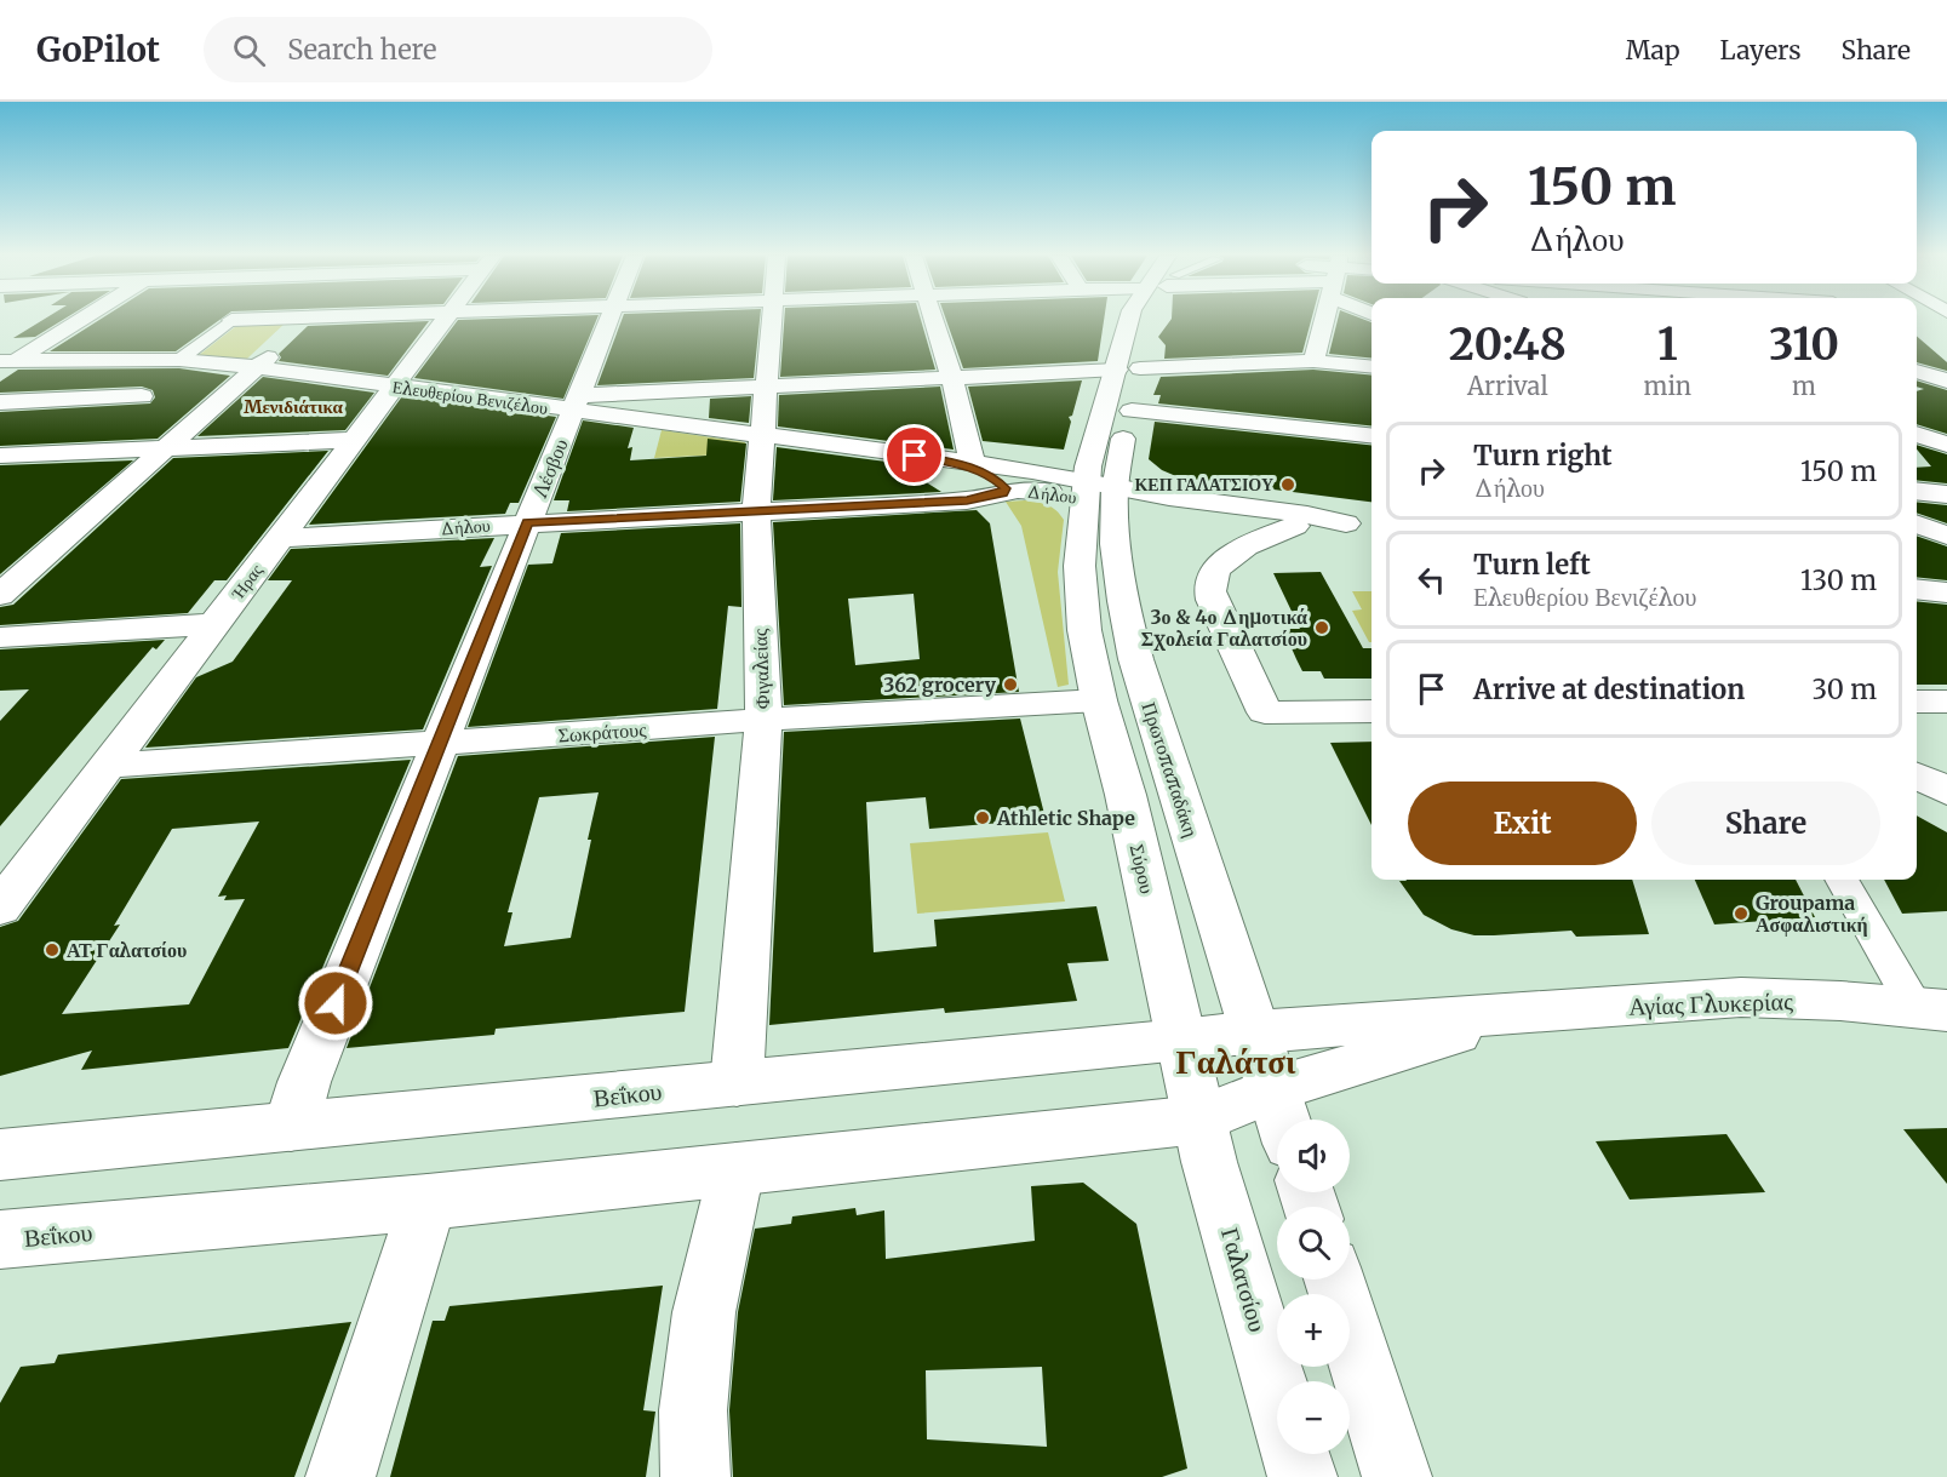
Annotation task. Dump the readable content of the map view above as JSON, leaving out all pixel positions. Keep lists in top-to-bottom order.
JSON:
{
  "streets": {
    "street": [
      "Ελευθερίου Βενιζέλου",
      "Λέσβου",
      "Δήλου",
      "Ήρας",
      "Φιγαλείας",
      "Σωκράτους",
      "Πρωτοπαπαδάκη",
      "Σύρου",
      "Αγίας Γλυκερίας",
      "Βεΐκου",
      "Γαλατσίου"
    ]
  },
  "crossings": [
    ["Ελευθερίου Βενιζέλου", "Λέσβου"],
    ["Ελευθερίου Βενιζέλου", "Δήλου"],
    ["Ελευθερίου Βενιζέλου", "Ήρας"],
    ["Ελευθερίου Βενιζέλου", "Φιγαλείας"],
    ["Ελευθερίου Βενιζέλου", "Πρωτοπαπαδάκη"],
    ["Λέσβου", "Δήλου"],
    ["Λέσβου", "Σωκράτους"],
    ["Λέσβου", "Βεΐκου"],
    ["Δήλου", "Ήρας"],
    ["Δήλου", "Φιγαλείας"],
    ["Δήλου", "Πρωτοπαπαδάκη"],
    ["Ήρας", "Σωκράτους"],
    ["Φιγαλείας", "Σωκράτους"],
    ["Φιγαλείας", "Βεΐκου"],
    ["Σωκράτους", "Σύρου"],
    ["Πρωτοπαπαδάκη", "Αγίας Γλυκερίας"],
    ["Πρωτοπαπαδάκη", "Βεΐκου"],
    ["Σύρου", "Βεΐκου"],
    ["Αγίας Γλυκερίας", "Βεΐκου"],
    ["Αγίας Γλυκερίας", "Γαλατσίου"],
    ["Βεΐκου", "Γαλατσίου"]
  ],
  "districts": ["Μενιδιάτικα", "Γαλάτσι"],
  "places": [
    "ΚΕΠ ΓΑΛΑΤΣΙΟΥ",
    "3ο & 4ο Δημοτικά Σχολεία Γαλατσίου",
    "362 grocery",
    "Athletic Shape",
    "Groupama Ασφαλιστική",
    "ΑΤ Γαλατσίου"
  ],
  "page": {
    "header": "GoPilot",
    "search": "Search here",
    "nav": ["Map", "Layers", "Share"],
    "turn": ["150 m", "Δήλου"],
    "eta": [
      "20:48",
      "Arrival",
      "1",
      "min",
      "310",
      "m"
    ],
    "list": [
      {
        "name": "Turn right",
        "note": "Δήλου",
        "value": "150 m"
      },
      {
        "name": "Turn left",
        "note": "Ελευθερίου Βενιζέλου",
        "value": "130 m"
      },
      {
        "name": "Arrive at destination",
        "value": "30 m"
      }
    ],
    "buttons": ["Exit", "Share"],
    "map_buttons": ["+", "−"]
  }
}
